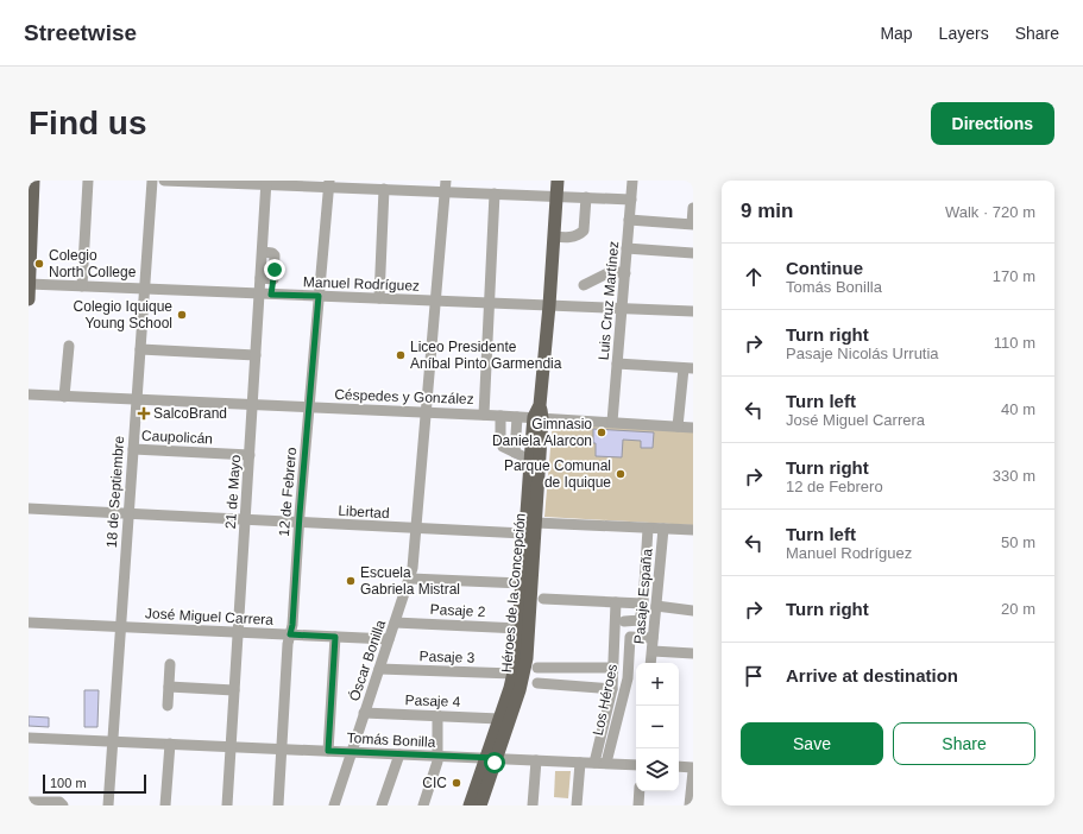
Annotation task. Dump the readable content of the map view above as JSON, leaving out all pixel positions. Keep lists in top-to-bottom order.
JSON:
{
  "streets": {
    "main road": ["Héroes de la Concepción"],
    "street": [
      "Manuel Rodríguez",
      "Luis Cruz Martínez",
      "Céspedes y González",
      "Caupolicán",
      "18 de Septiembre",
      "21 de Mayo",
      "12 de Febrero",
      "Libertad",
      "Pasaje España",
      "Pasaje 2",
      "José Miguel Carrera",
      "Pasaje 3",
      "Óscar Bonilla",
      "Los Héroes",
      "Pasaje 4",
      "Tomás Bonilla"
    ]
  },
  "crossings": [
    ["Manuel Rodríguez", "Luis Cruz Martínez"],
    ["Manuel Rodríguez", "18 de Septiembre"],
    ["Manuel Rodríguez", "21 de Mayo"],
    ["Manuel Rodríguez", "12 de Febrero"],
    ["Manuel Rodríguez", "Héroes de la Concepción"],
    ["Manuel Rodríguez", "Óscar Bonilla"],
    ["Luis Cruz Martínez", "Céspedes y González"],
    ["Céspedes y González", "18 de Septiembre"],
    ["Céspedes y González", "21 de Mayo"],
    ["Céspedes y González", "12 de Febrero"],
    ["Céspedes y González", "Héroes de la Concepción"],
    ["Céspedes y González", "Óscar Bonilla"],
    ["Caupolicán", "18 de Septiembre"],
    ["Caupolicán", "21 de Mayo"],
    ["18 de Septiembre", "Libertad"],
    ["18 de Septiembre", "José Miguel Carrera"],
    ["18 de Septiembre", "Tomás Bonilla"],
    ["21 de Mayo", "Libertad"],
    ["21 de Mayo", "José Miguel Carrera"],
    ["21 de Mayo", "Tomás Bonilla"],
    ["12 de Febrero", "Libertad"],
    ["12 de Febrero", "José Miguel Carrera"],
    ["12 de Febrero", "Tomás Bonilla"],
    ["Libertad", "Héroes de la Concepción"],
    ["Libertad", "Óscar Bonilla"],
    ["Héroes de la Concepción", "Pasaje 2"],
    ["Héroes de la Concepción", "Pasaje 3"],
    ["Héroes de la Concepción", "Pasaje 4"],
    ["Héroes de la Concepción", "Tomás Bonilla"],
    ["Pasaje 2", "Óscar Bonilla"],
    ["José Miguel Carrera", "Óscar Bonilla"],
    ["Pasaje 3", "Óscar Bonilla"],
    ["Óscar Bonilla", "Pasaje 4"],
    ["Óscar Bonilla", "Tomás Bonilla"],
    ["Los Héroes", "Tomás Bonilla"]
  ],
  "places": {
    "other": [
      "Colegio North College",
      "Colegio Iquique Young School",
      "Liceo Presidente Aníbal Pinto Garmendia",
      "Gimnasio Daniela Alarcon",
      "Parque Comunal de Iquique",
      "Escuela Gabriela Mistral",
      "CIC"
    ],
    "health": ["SalcoBrand"]
  },
  "scale_bar": "100 m",
  "page": {
    "header": "Streetwise",
    "nav": ["Map", "Layers", "Share"],
    "buttons": [
      "Directions",
      ["Save", "Share"]
    ],
    "title": "Find us",
    "heading": ["9 min", "Walk · 720 m"],
    "list": [
      ["Continue", "Tomás Bonilla", "170 m"],
      ["Turn right", "Pasaje Nicolás Urrutia", "110 m"],
      ["Turn left", "José Miguel Carrera", "40 m"],
      ["Turn right", "12 de Febrero", "330 m"],
      ["Turn left", "Manuel Rodríguez", "50 m"],
      ["Turn right", "20 m"],
      "Arrive at destination"
    ],
    "map_buttons": ["+", "−"],
    "scale": "100 m"
  }
}
